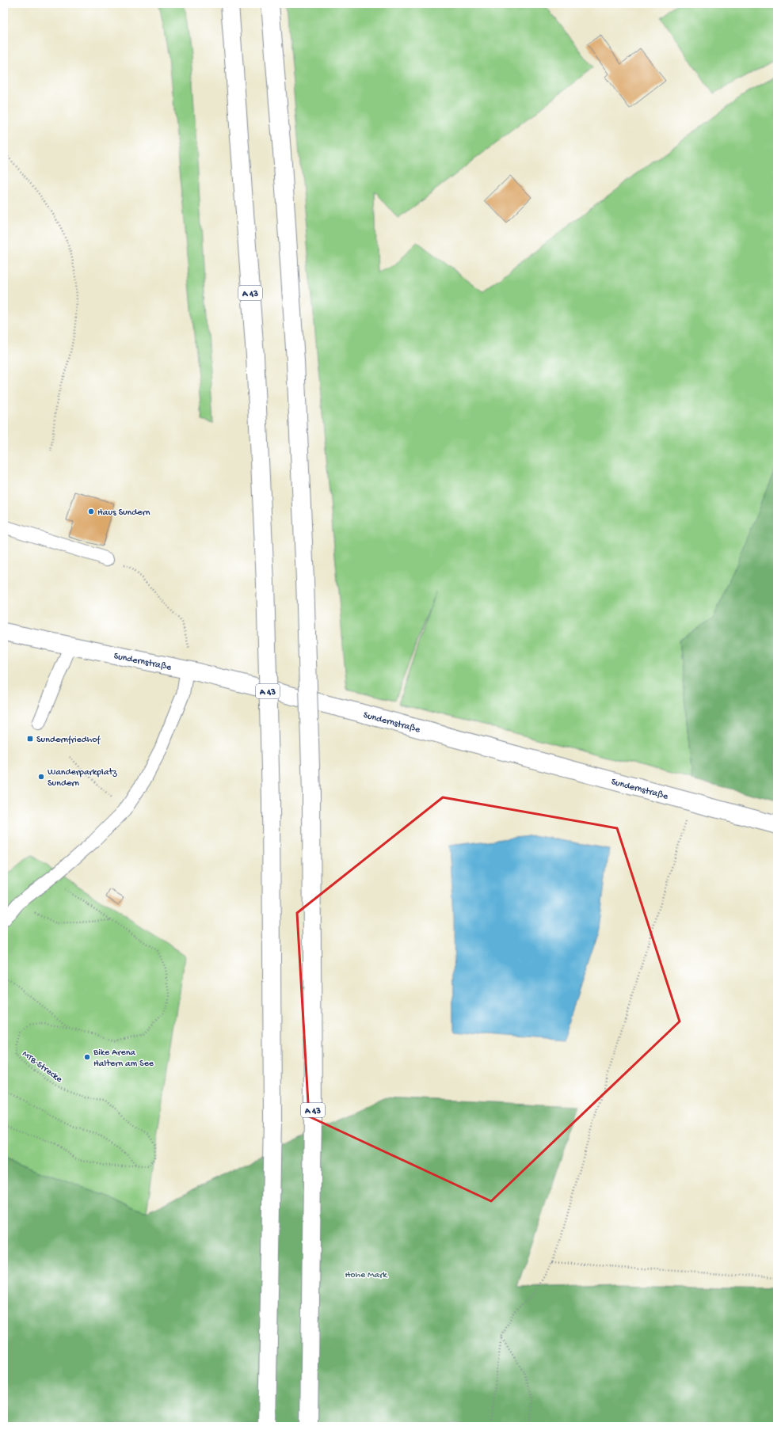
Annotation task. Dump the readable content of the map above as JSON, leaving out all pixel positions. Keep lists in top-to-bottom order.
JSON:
{
  "streets": {
    "main road": ["A 43", "Sundernstraße"],
    "path": ["MTB-Strecke"]
  },
  "parks": ["Hohe Mark"],
  "places": {
    "other": ["Haus Sundern", "Wanderparkplatz Sundern", "Bike Arena Haltern am See"],
    "transit": ["Sundernfriedhof"]
  }
}
